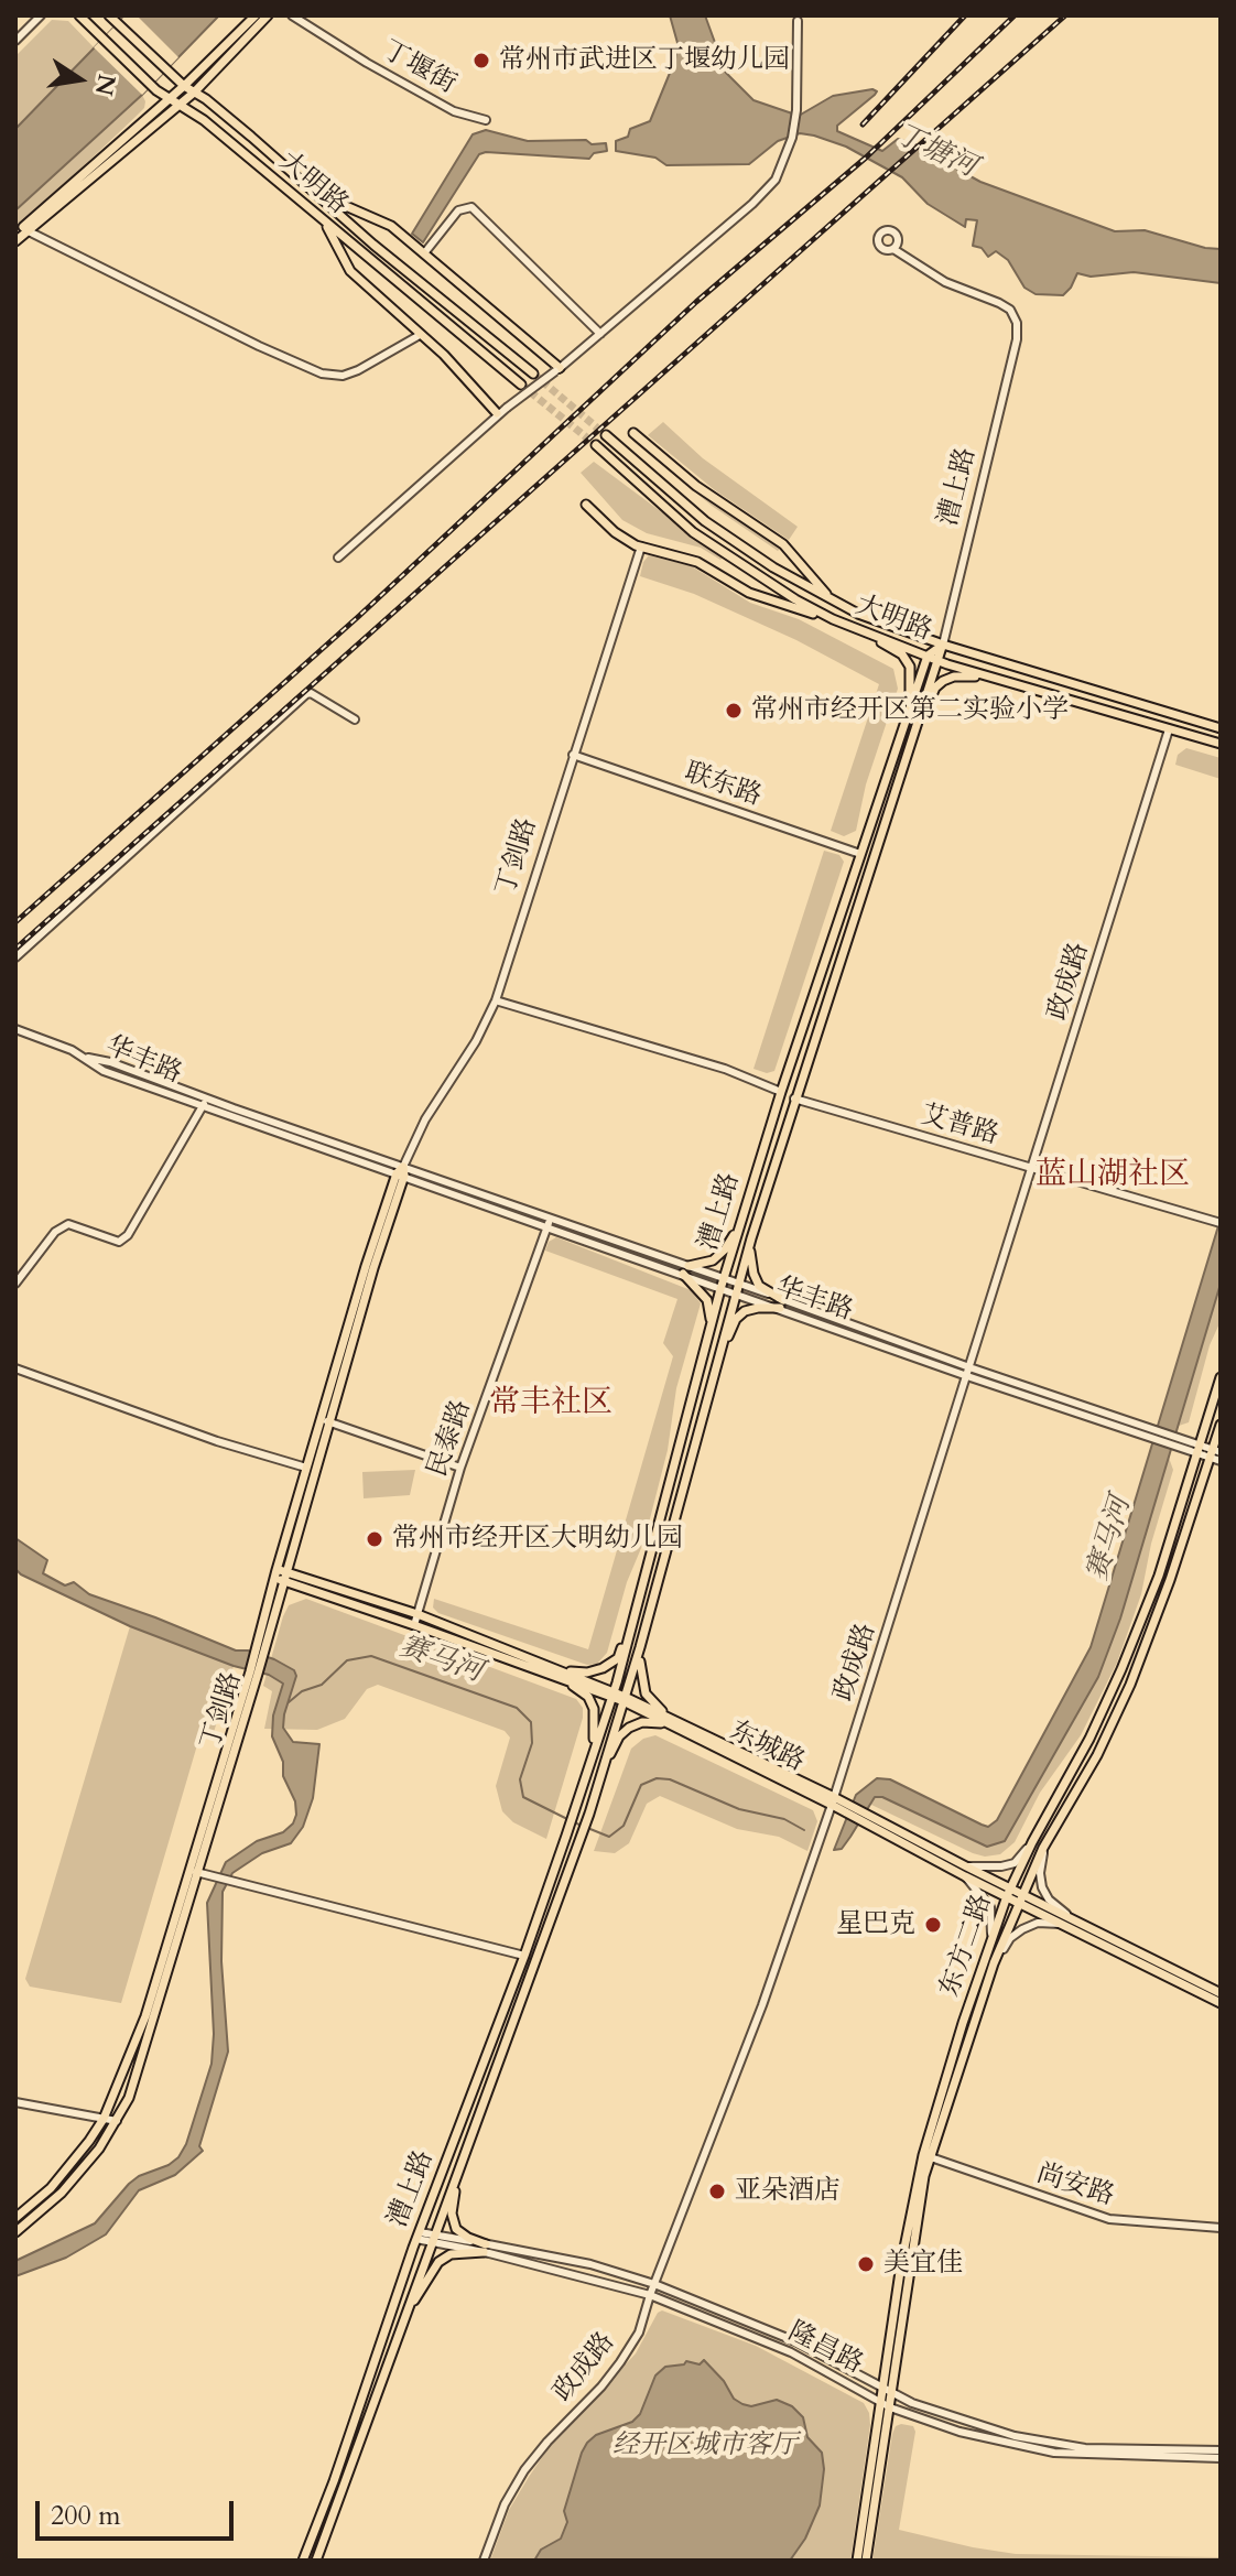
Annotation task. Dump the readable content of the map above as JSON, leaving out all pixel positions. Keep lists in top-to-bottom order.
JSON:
{
  "streets": {
    "main road": [
      "大明路",
      "漕上路",
      "丁剑路",
      "东城路",
      "东方二路"
    ],
    "street": [
      "丁堰街",
      "联东路",
      "政成路",
      "华丰路",
      "艾普路",
      "民泰路",
      "尚安路",
      "隆昌路"
    ]
  },
  "crossings": [
    ["大明路", "漕上路"],
    ["大明路", "政成路"],
    ["漕上路", "联东路"],
    ["漕上路", "华丰路"],
    ["漕上路", "艾普路"],
    ["漕上路", "东城路"],
    ["漕上路", "隆昌路"],
    ["联东路", "丁剑路"],
    ["丁剑路", "华丰路"],
    ["丁剑路", "东城路"],
    ["政成路", "华丰路"],
    ["政成路", "艾普路"],
    ["政成路", "东城路"],
    ["政成路", "隆昌路"],
    ["华丰路", "民泰路"],
    ["华丰路", "东方二路"],
    ["民泰路", "东城路"],
    ["东城路", "东方二路"],
    ["东方二路", "尚安路"],
    ["东方二路", "隆昌路"]
  ],
  "districts": ["蓝山湖社区", "常丰社区"],
  "water": ["丁塘河", "赛马河"],
  "parks": ["经开区城市客厅"],
  "places": [
    "常州市武进区丁堰幼儿园",
    "常州市经开区第二实验小学",
    "常州市经开区大明幼儿园",
    "星巴克",
    "亚朵酒店",
    "美宜佳"
  ],
  "scale_bar": "200 m",
  "north": "right"
}
